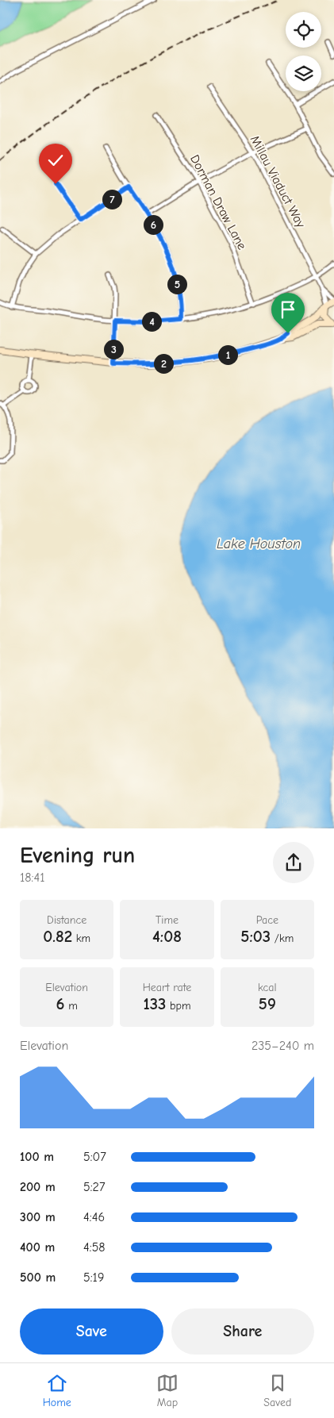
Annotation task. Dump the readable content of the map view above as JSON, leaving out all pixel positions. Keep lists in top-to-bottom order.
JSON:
{
  "streets": {
    "street": ["Millau Viaduct Way", "Dorman Draw Lane"]
  },
  "water": ["Lake Houston"],
  "page": {
    "pins": [
      "7",
      "6",
      "5",
      "4",
      "3",
      "1",
      "2"
    ],
    "heading": ["Evening run", "18:41"],
    "stats": [
      ["Distance", "0.82 km"],
      ["Time", "4:08"],
      ["Pace", "5:03 /km"],
      ["Elevation", "6 m"],
      ["Heart rate", "133 bpm"],
      ["kcal", "59"]
    ],
    "chart": ["Elevation", "235–240 m"],
    "list": [
      {
        "name": "100 m",
        "note": "5:07"
      },
      {
        "name": "200 m",
        "note": "5:27"
      },
      {
        "name": "300 m",
        "note": "4:46"
      },
      {
        "name": "400 m",
        "note": "4:58"
      },
      {
        "name": "500 m",
        "note": "5:19"
      }
    ],
    "buttons": ["Save", "Share"],
    "tabs": ["Home", "Map", "Saved"]
  }
}
